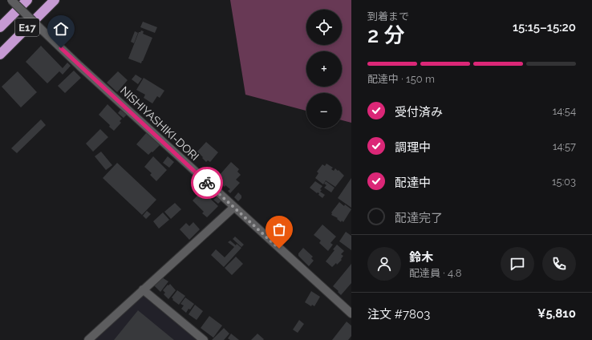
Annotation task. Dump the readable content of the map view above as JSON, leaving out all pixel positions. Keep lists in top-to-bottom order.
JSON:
{
  "streets": {
    "highway": ["E17"],
    "street": ["NISHIYASHIKI-DORI"]
  },
  "page": {
    "heading": ["2 分", "到着まで", "15:15–15:20"],
    "panel": [
      "鈴木",
      "配達員 · 4.8",
      "注文 #7803",
      "¥5,810"
    ],
    "map_buttons": ["+", "−"],
    "bar": "配達中 · 150 m",
    "list": [
      ["受付済み", "14:54"],
      ["調理中", "14:57"],
      ["配達中", "15:03"],
      "配達完了"
    ]
  }
}
